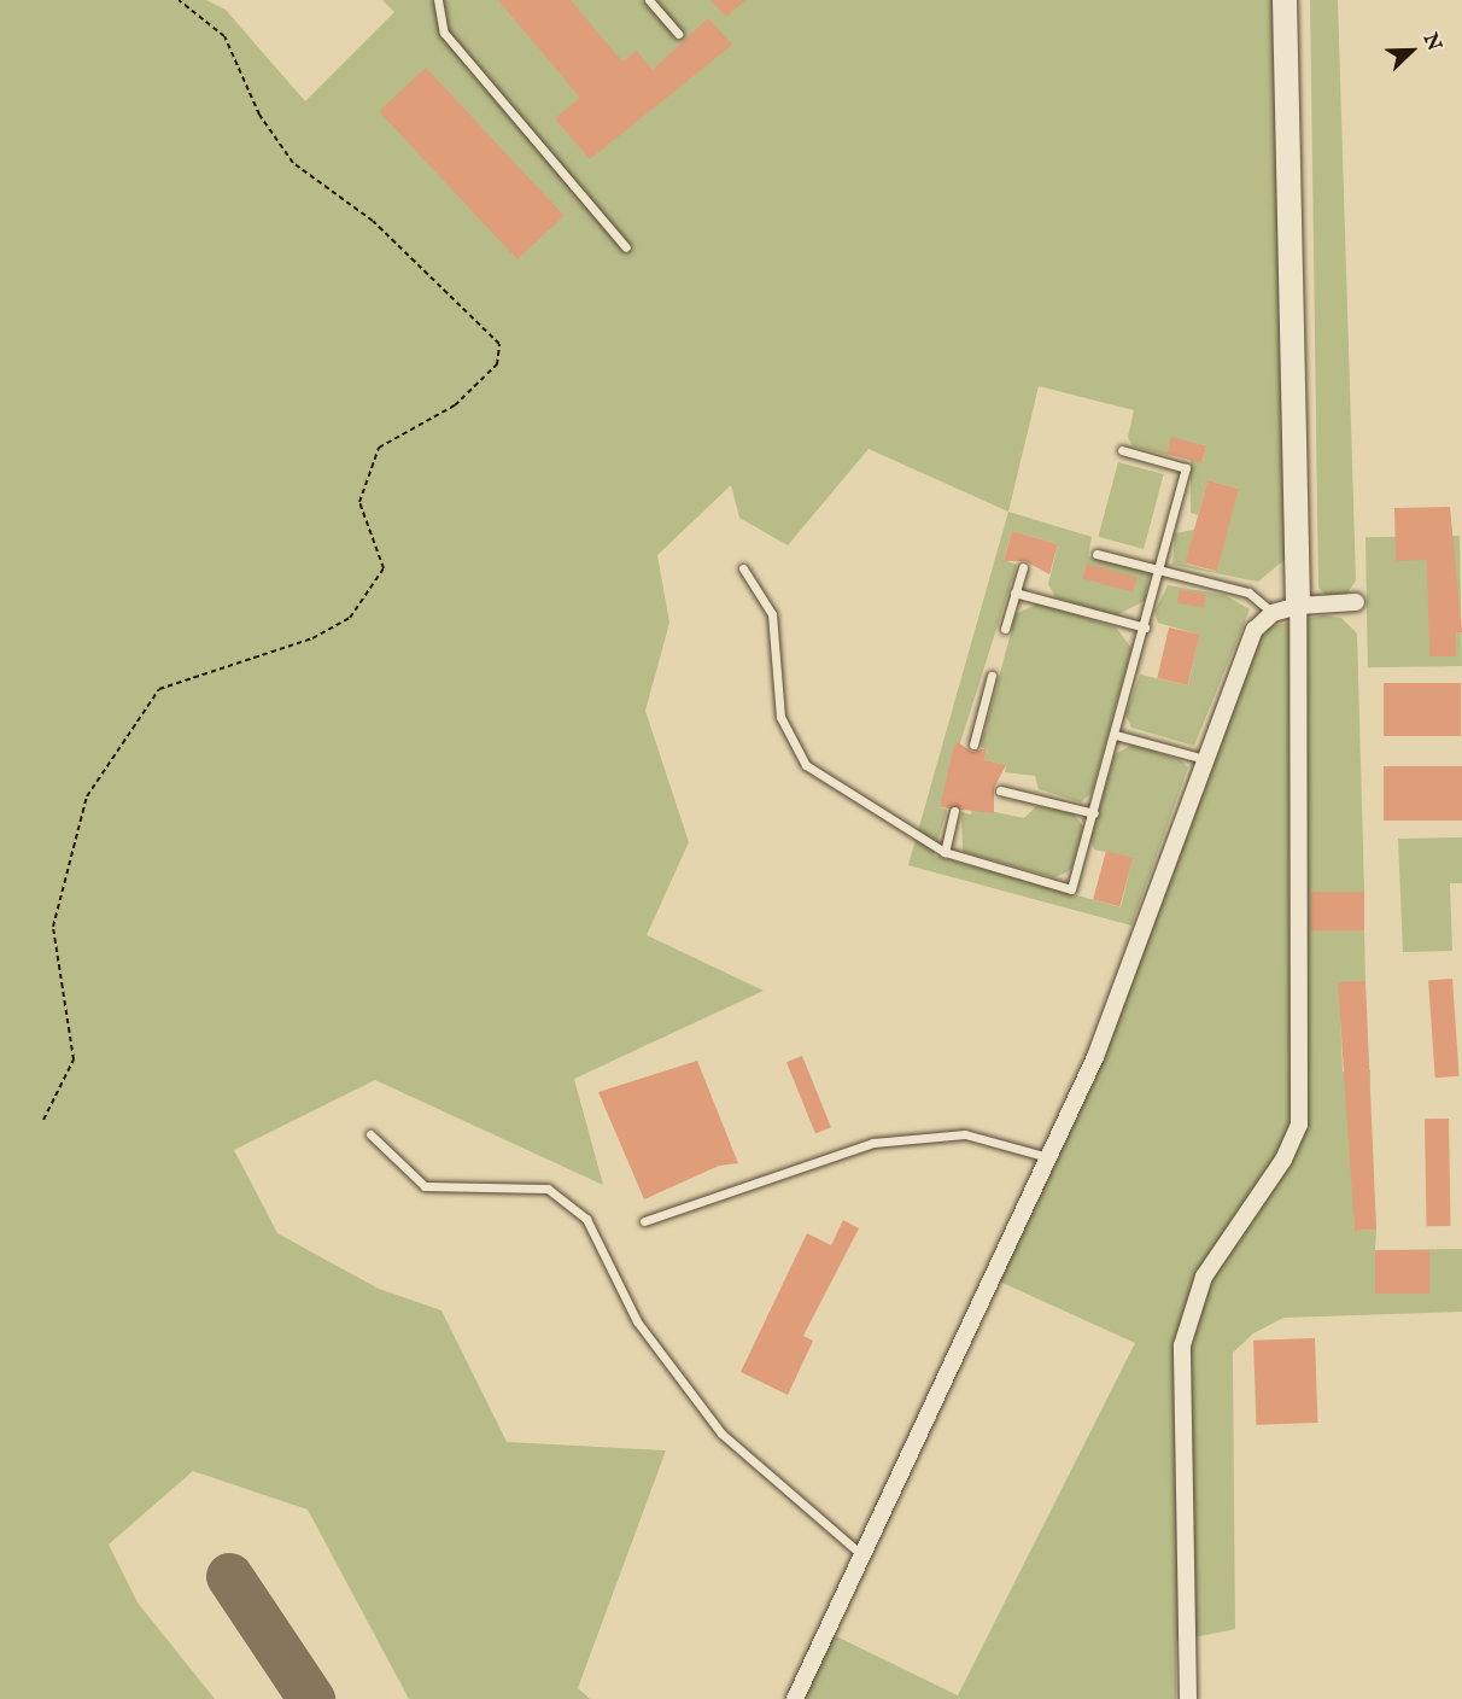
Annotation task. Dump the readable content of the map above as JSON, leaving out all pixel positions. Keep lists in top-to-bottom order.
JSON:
{
  "north": "top right"
}
